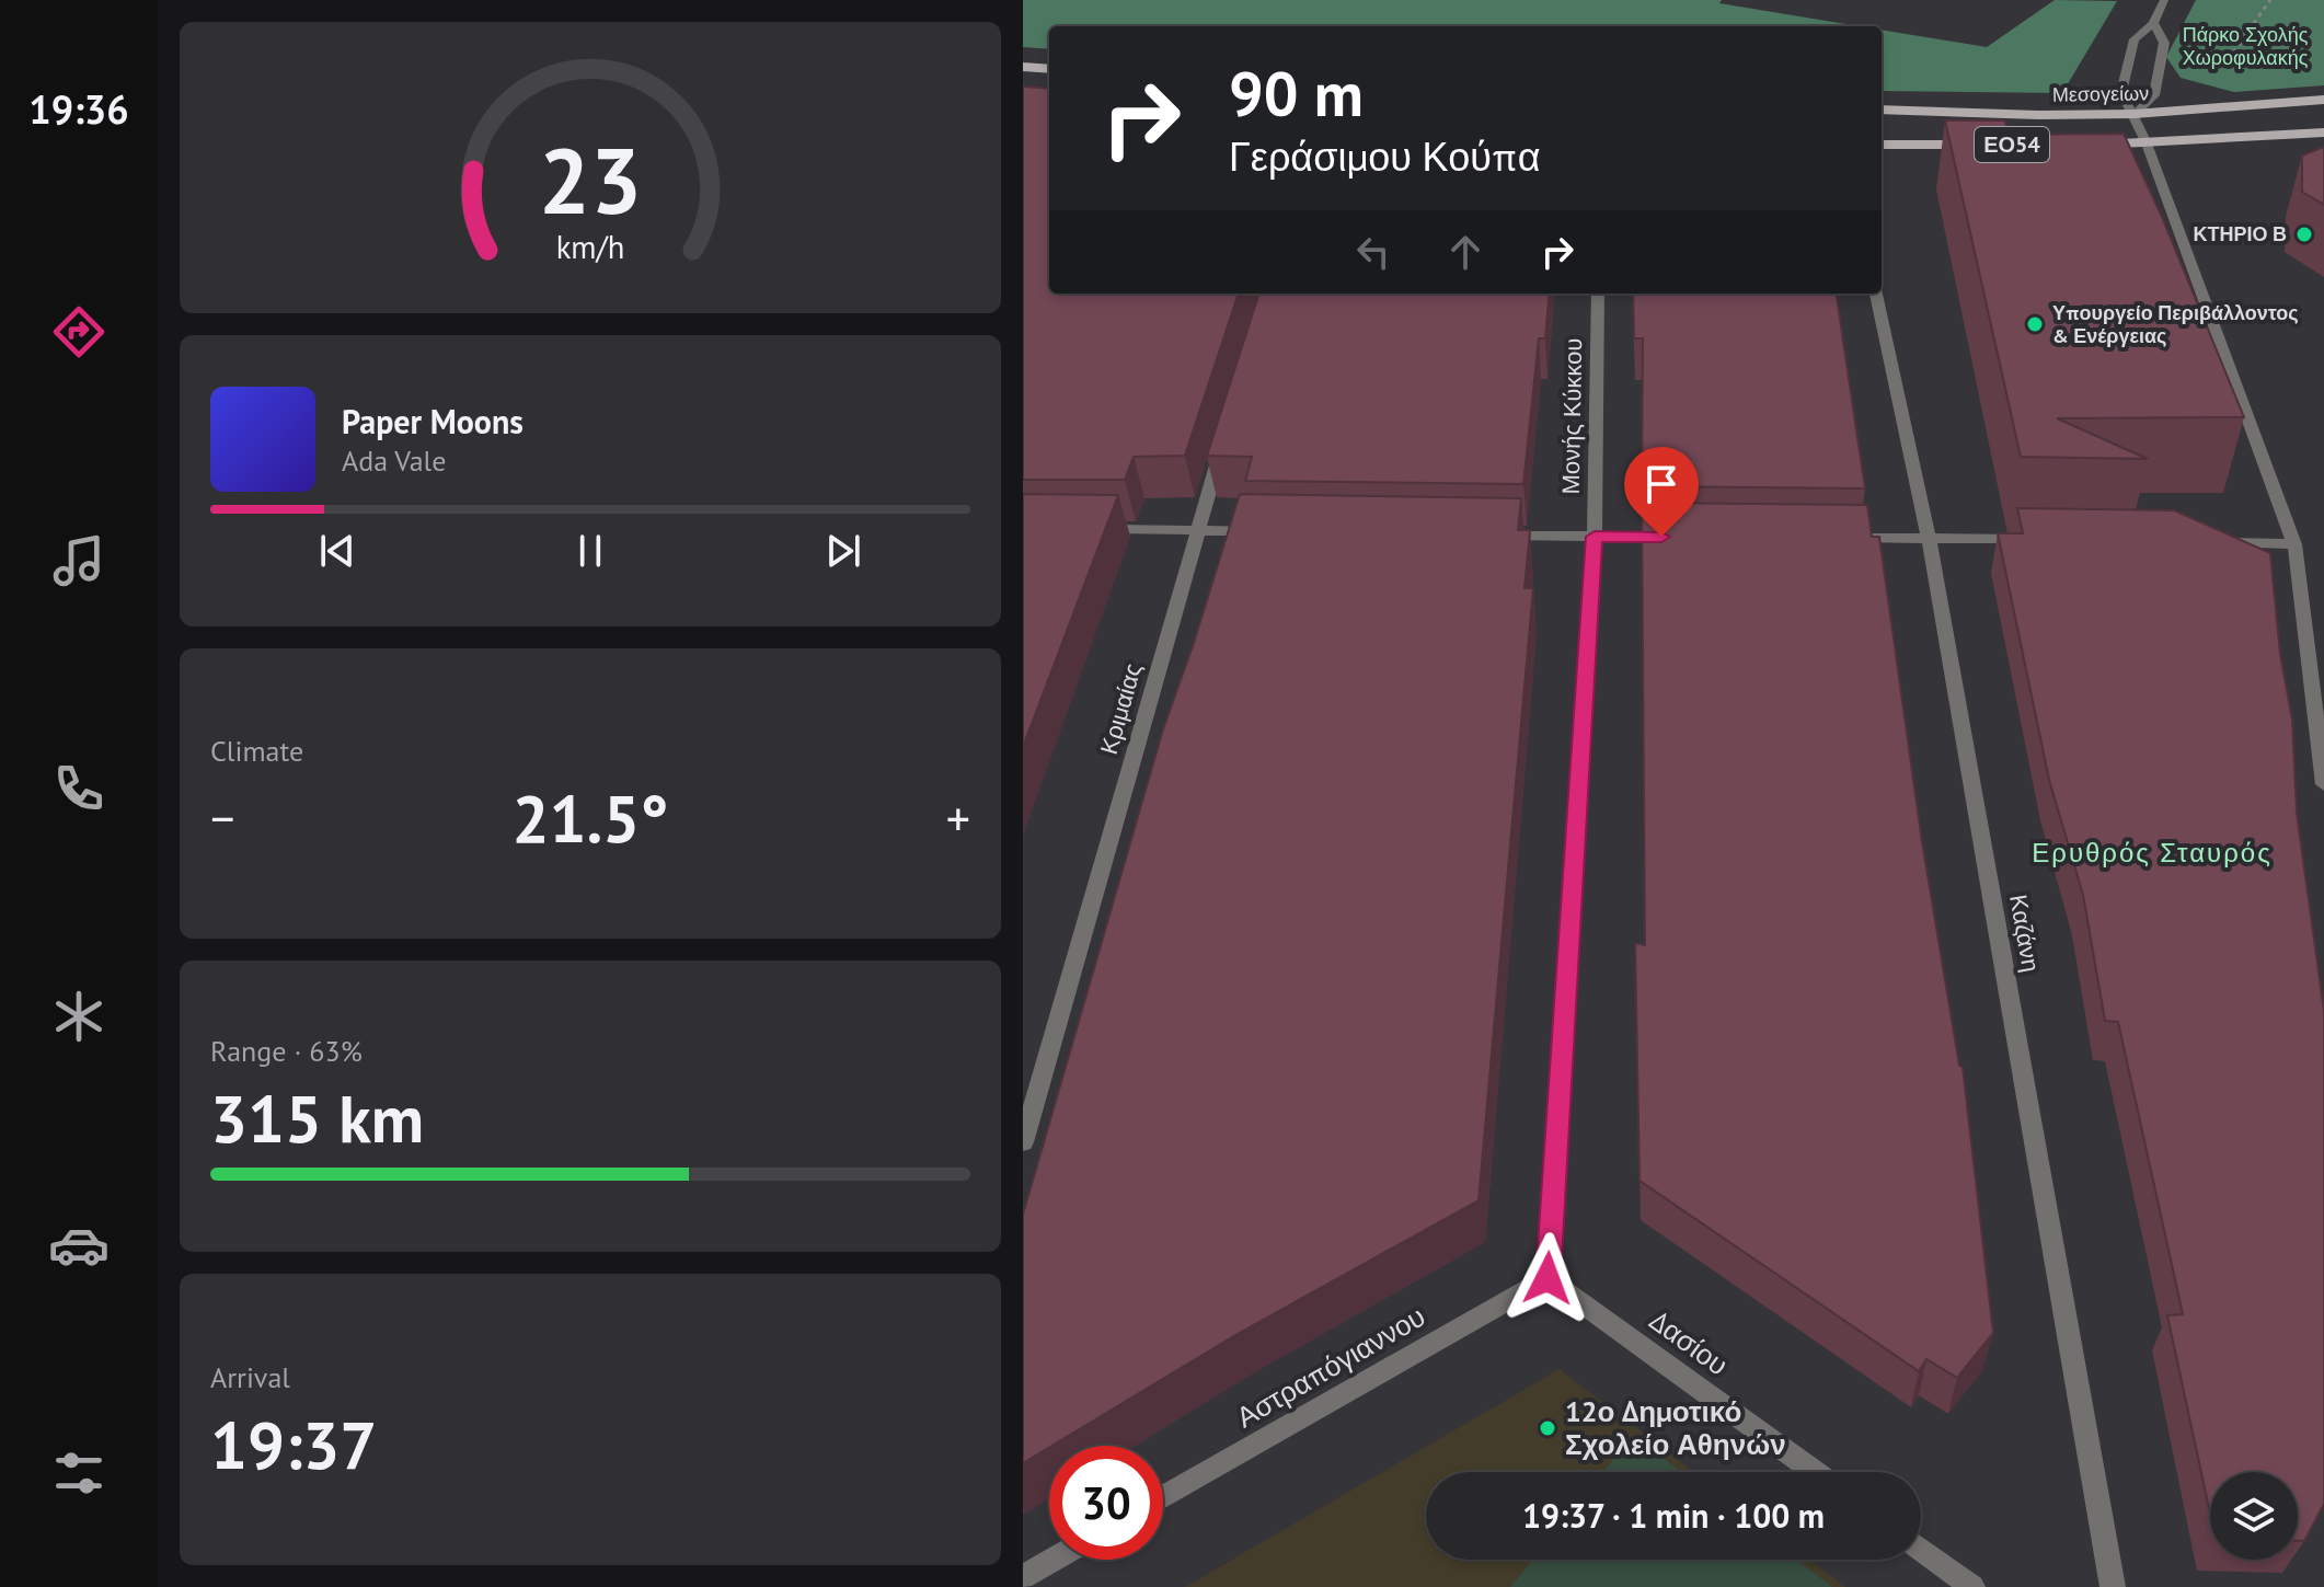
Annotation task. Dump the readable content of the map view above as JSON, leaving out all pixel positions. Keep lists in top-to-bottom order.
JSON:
{
  "streets": {
    "main road": ["Μεσογείων", "ΕΟ54"],
    "street": [
      "Μονής Κύκκου",
      "Κριμαίας",
      "Καζάνη",
      "Δασίου",
      "Αστραπόγιαννου"
    ]
  },
  "crossings": [
    ["Μονής Κύκκου", "Δασίου"],
    ["Μονής Κύκκου", "Αστραπόγιαννου"],
    ["Δασίου", "Αστραπόγιαννου"]
  ],
  "districts": ["Ερυθρός Σταυρός"],
  "parks": ["Πάρκο Σχολής Χωροφυλακής"],
  "places": ["ΚΤΗΡΙΟ Β", "Υπουργείο Περιβάλλοντος & Ενέργειας", "12ο Δημοτικό Σχολείο Αθηνών"],
  "page": {
    "tabs": "19:36",
    "turn": ["90 m", "Γεράσιμου Κούπα"],
    "song": ["Paper Moons", "Ada Vale"],
    "tile": [
      "Climate",
      ["Range · 63%", "315 km"],
      ["Arrival", "19:37"]
    ],
    "heat": ["−", "21.5°", "+"],
    "limit": "30",
    "trip": "19:37 · 1 min · 100 m",
    "gauge": ["23", "km/h"]
  }
}
